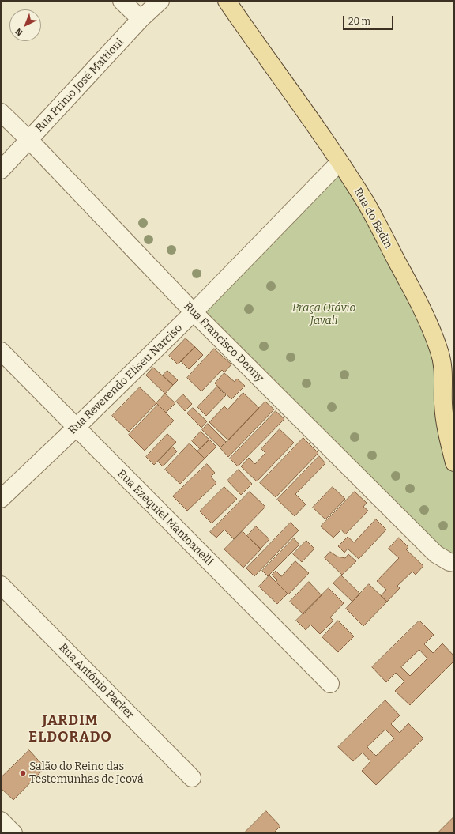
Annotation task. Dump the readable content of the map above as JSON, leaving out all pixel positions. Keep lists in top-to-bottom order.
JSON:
{
  "streets": {
    "main road": ["Rua do Badin"],
    "street": [
      "Rua Primo José Mattioni",
      "Rua Francisco Denny",
      "Rua Reverendo Eliseu Narciso",
      "Rua Ezequiel Mantoanelli",
      "Rua Antônio Packer"
    ]
  },
  "crossings": [
    ["Rua Primo José Mattioni", "Rua Francisco Denny"],
    ["Rua do Badin", "Rua Reverendo Eliseu Narciso"],
    ["Rua Francisco Denny", "Rua Reverendo Eliseu Narciso"],
    ["Rua Reverendo Eliseu Narciso", "Rua Ezequiel Mantoanelli"]
  ],
  "districts": ["JARDIM ELDORADO"],
  "parks": ["Praça Otávio Javali"],
  "places": ["Salão do Reino das Testemunhas de Jeová"],
  "scale_bar": "20 m",
  "north": "bottom left"
}
